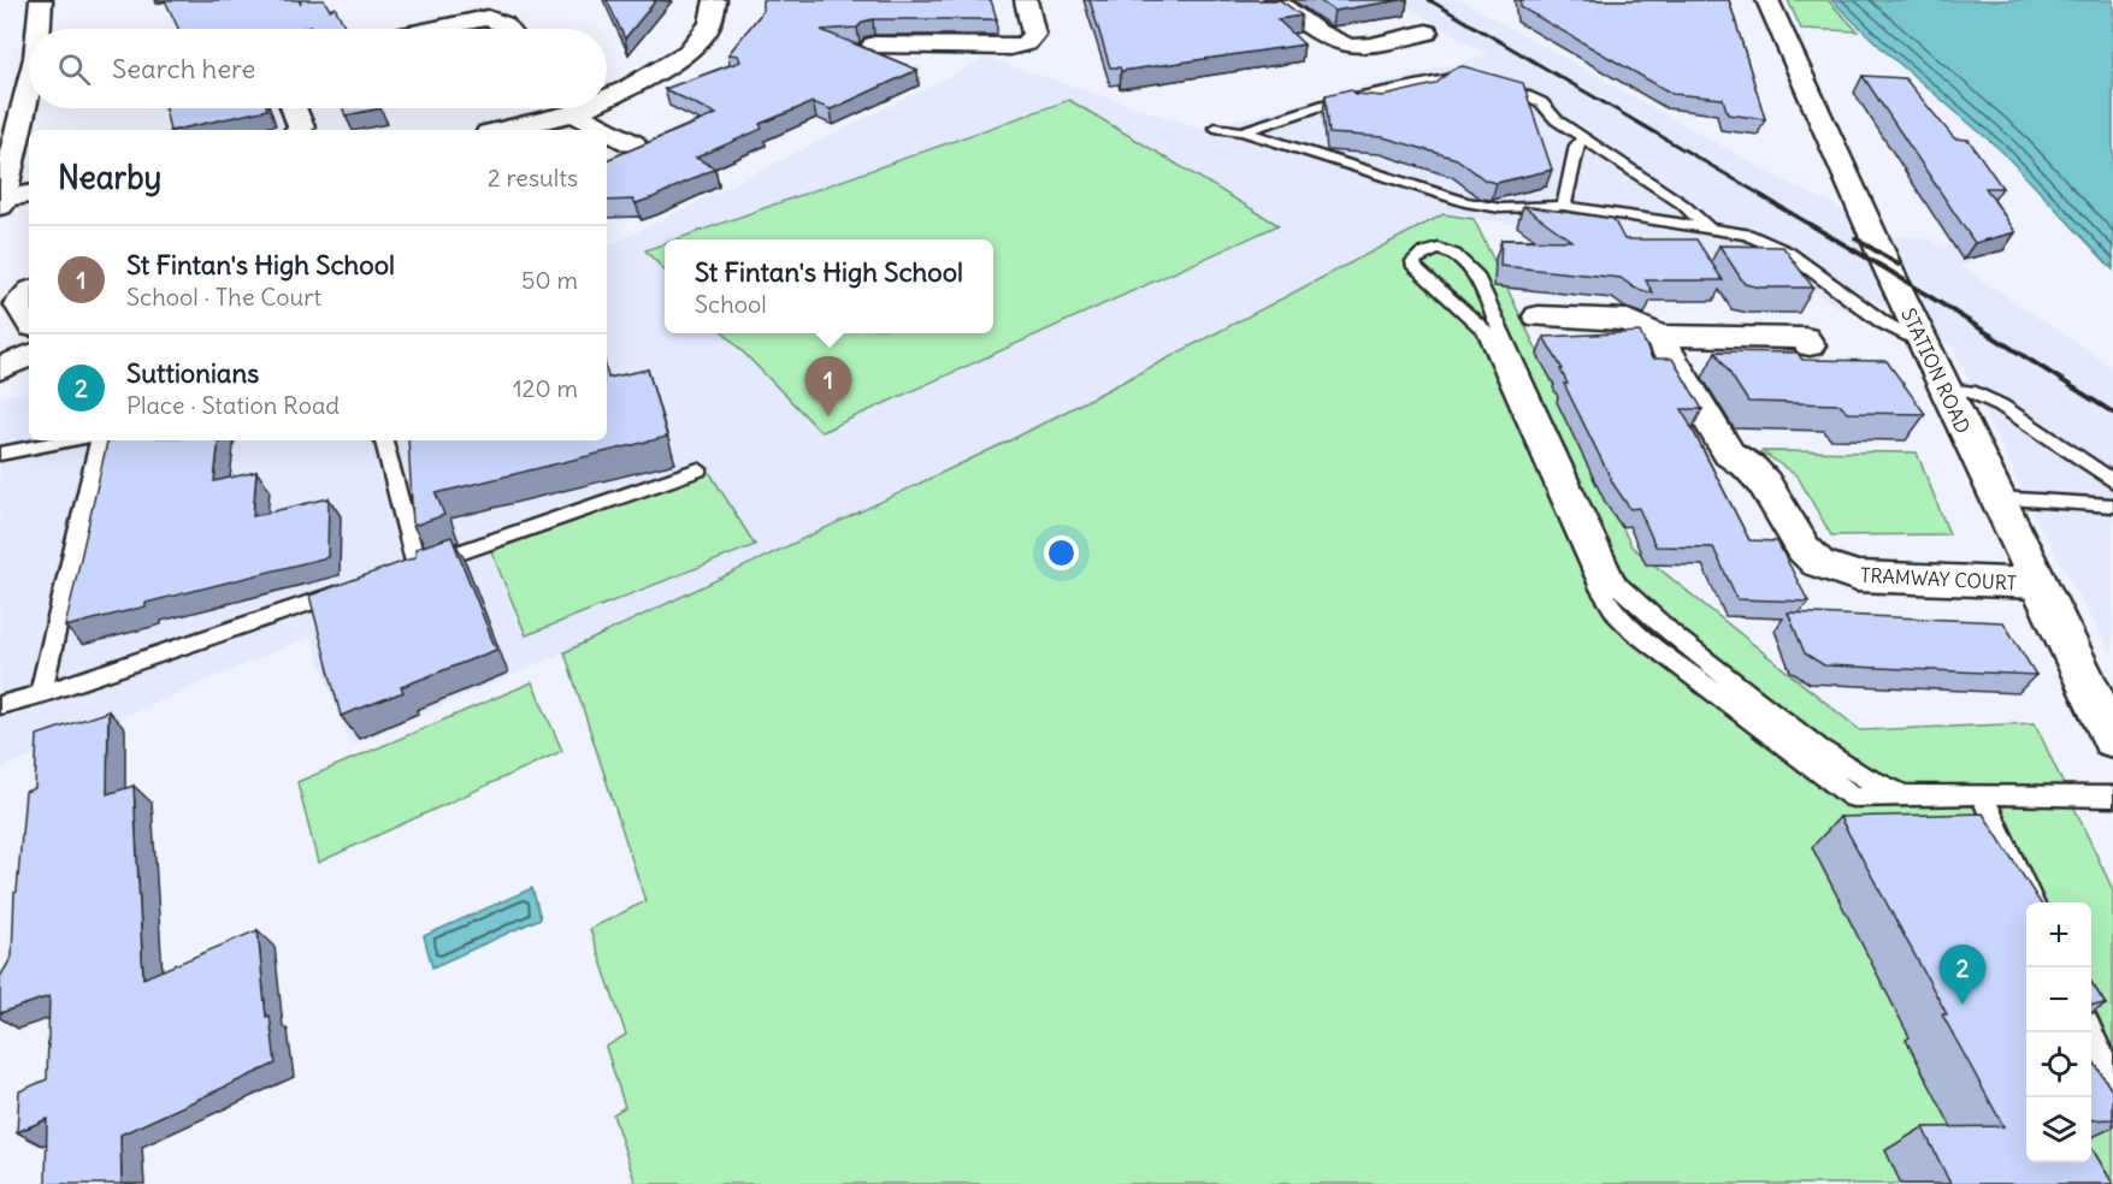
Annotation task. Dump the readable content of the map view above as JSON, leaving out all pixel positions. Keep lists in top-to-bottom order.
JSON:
{
  "streets": {
    "street": ["STATION ROAD", "TRAMWAY COURT"]
  },
  "crossings": [
    ["STATION ROAD", "TRAMWAY COURT"]
  ],
  "page": {
    "search": "Search here",
    "heading": ["Nearby", "2 results"],
    "list": [
      {
        "mark": "1",
        "name": "St Fintan's High School",
        "note": "School · The Court",
        "value": "50 m"
      },
      {
        "mark": "2",
        "name": "Suttionians",
        "note": "Place · Station Road",
        "value": "120 m"
      }
    ],
    "popup": ["St Fintan's High School", "School"],
    "pins": ["1", "2"],
    "map_buttons": ["+", "−"]
  }
}
